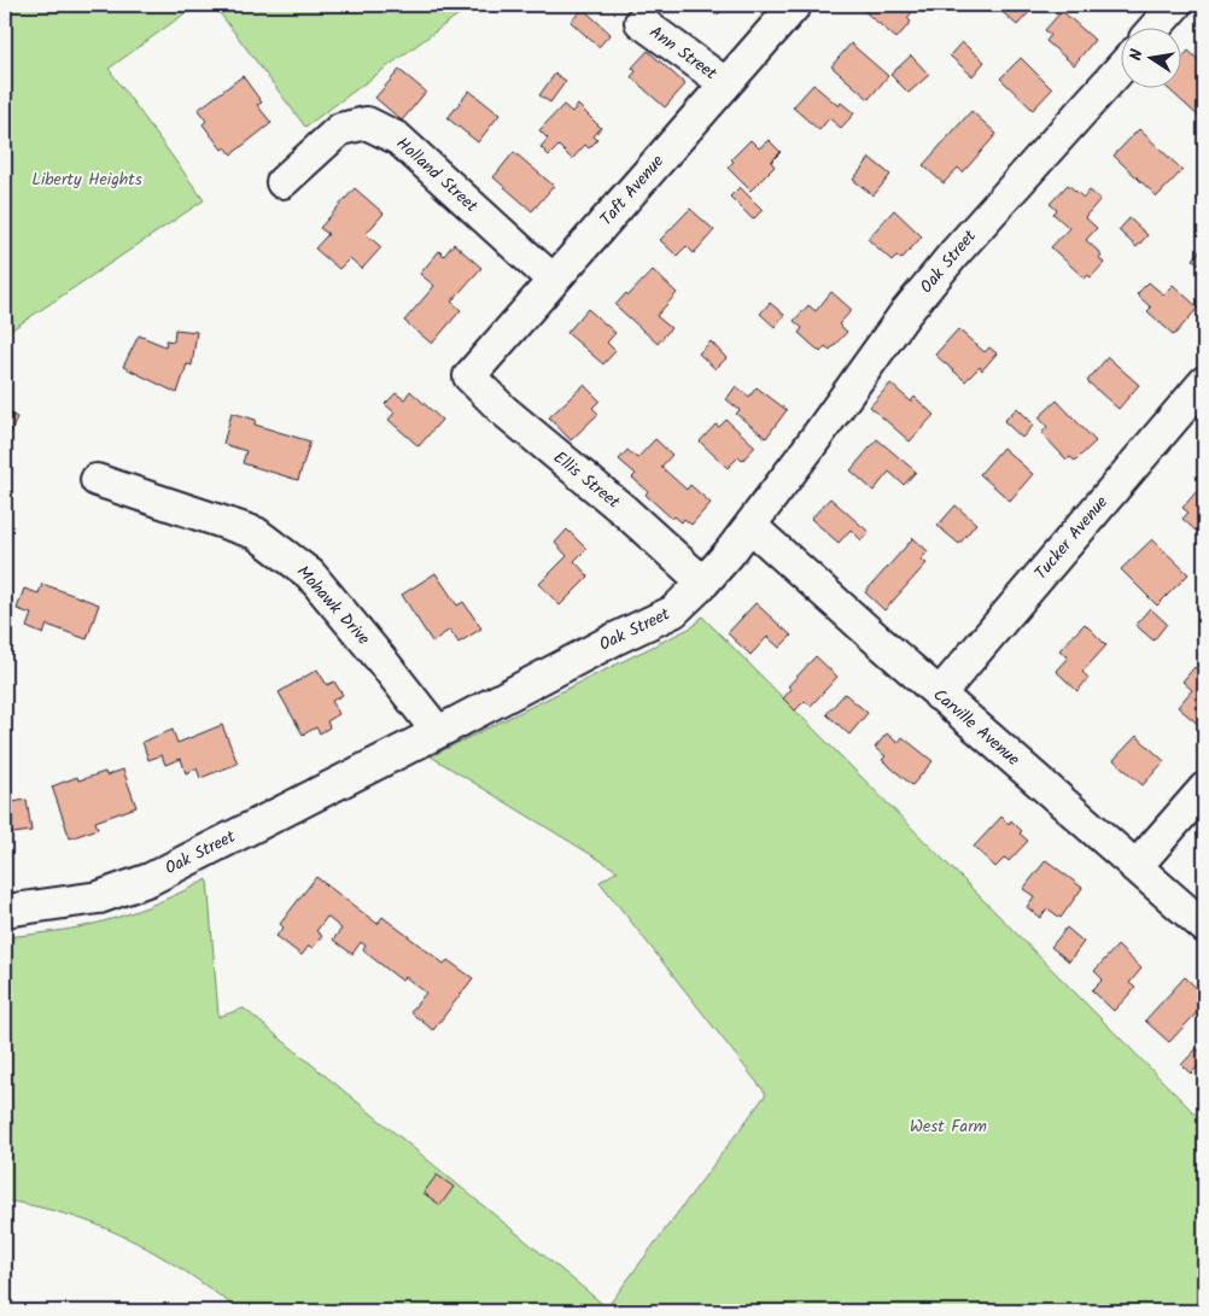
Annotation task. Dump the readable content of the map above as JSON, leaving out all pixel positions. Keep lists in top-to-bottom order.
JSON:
{
  "streets": {
    "street": [
      "Ann Street",
      "Holland Street",
      "Taft Avenue",
      "Oak Street",
      "Ellis Street",
      "Tucker Avenue",
      "Mohawk Drive",
      "Carville Avenue"
    ]
  },
  "crossings": [
    ["Ann Street", "Taft Avenue"],
    ["Holland Street", "Taft Avenue"],
    ["Taft Avenue", "Ellis Street"],
    ["Oak Street", "Ellis Street"],
    ["Oak Street", "Mohawk Drive"],
    ["Oak Street", "Carville Avenue"],
    ["Tucker Avenue", "Carville Avenue"]
  ],
  "parks": ["Liberty Heights", "West Farm"],
  "north": "left"
}
